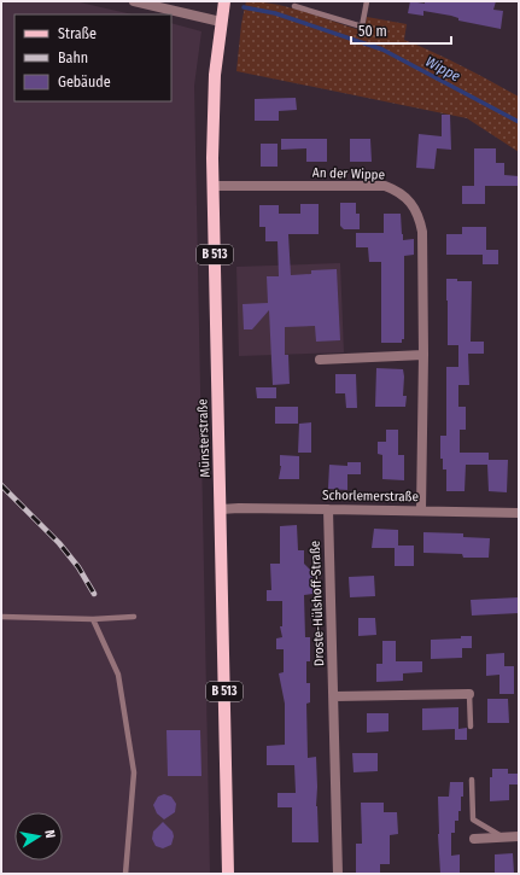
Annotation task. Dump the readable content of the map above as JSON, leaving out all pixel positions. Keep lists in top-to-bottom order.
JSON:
{
  "streets": {
    "main road": ["B 513", "Münsterstraße"],
    "street": ["An der Wippe", "Schorlemerstraße", "Droste-Hülshoff-Straße"]
  },
  "crossings": [
    ["An der Wippe", "Münsterstraße"],
    ["An der Wippe", "Schorlemerstraße"],
    ["Münsterstraße", "Schorlemerstraße"],
    ["Schorlemerstraße", "Droste-Hülshoff-Straße"]
  ],
  "water": ["Wippe"],
  "legend": ["Straße", "Bahn", "Gebäude"],
  "scale_bar": "50 m",
  "north": "right"
}
